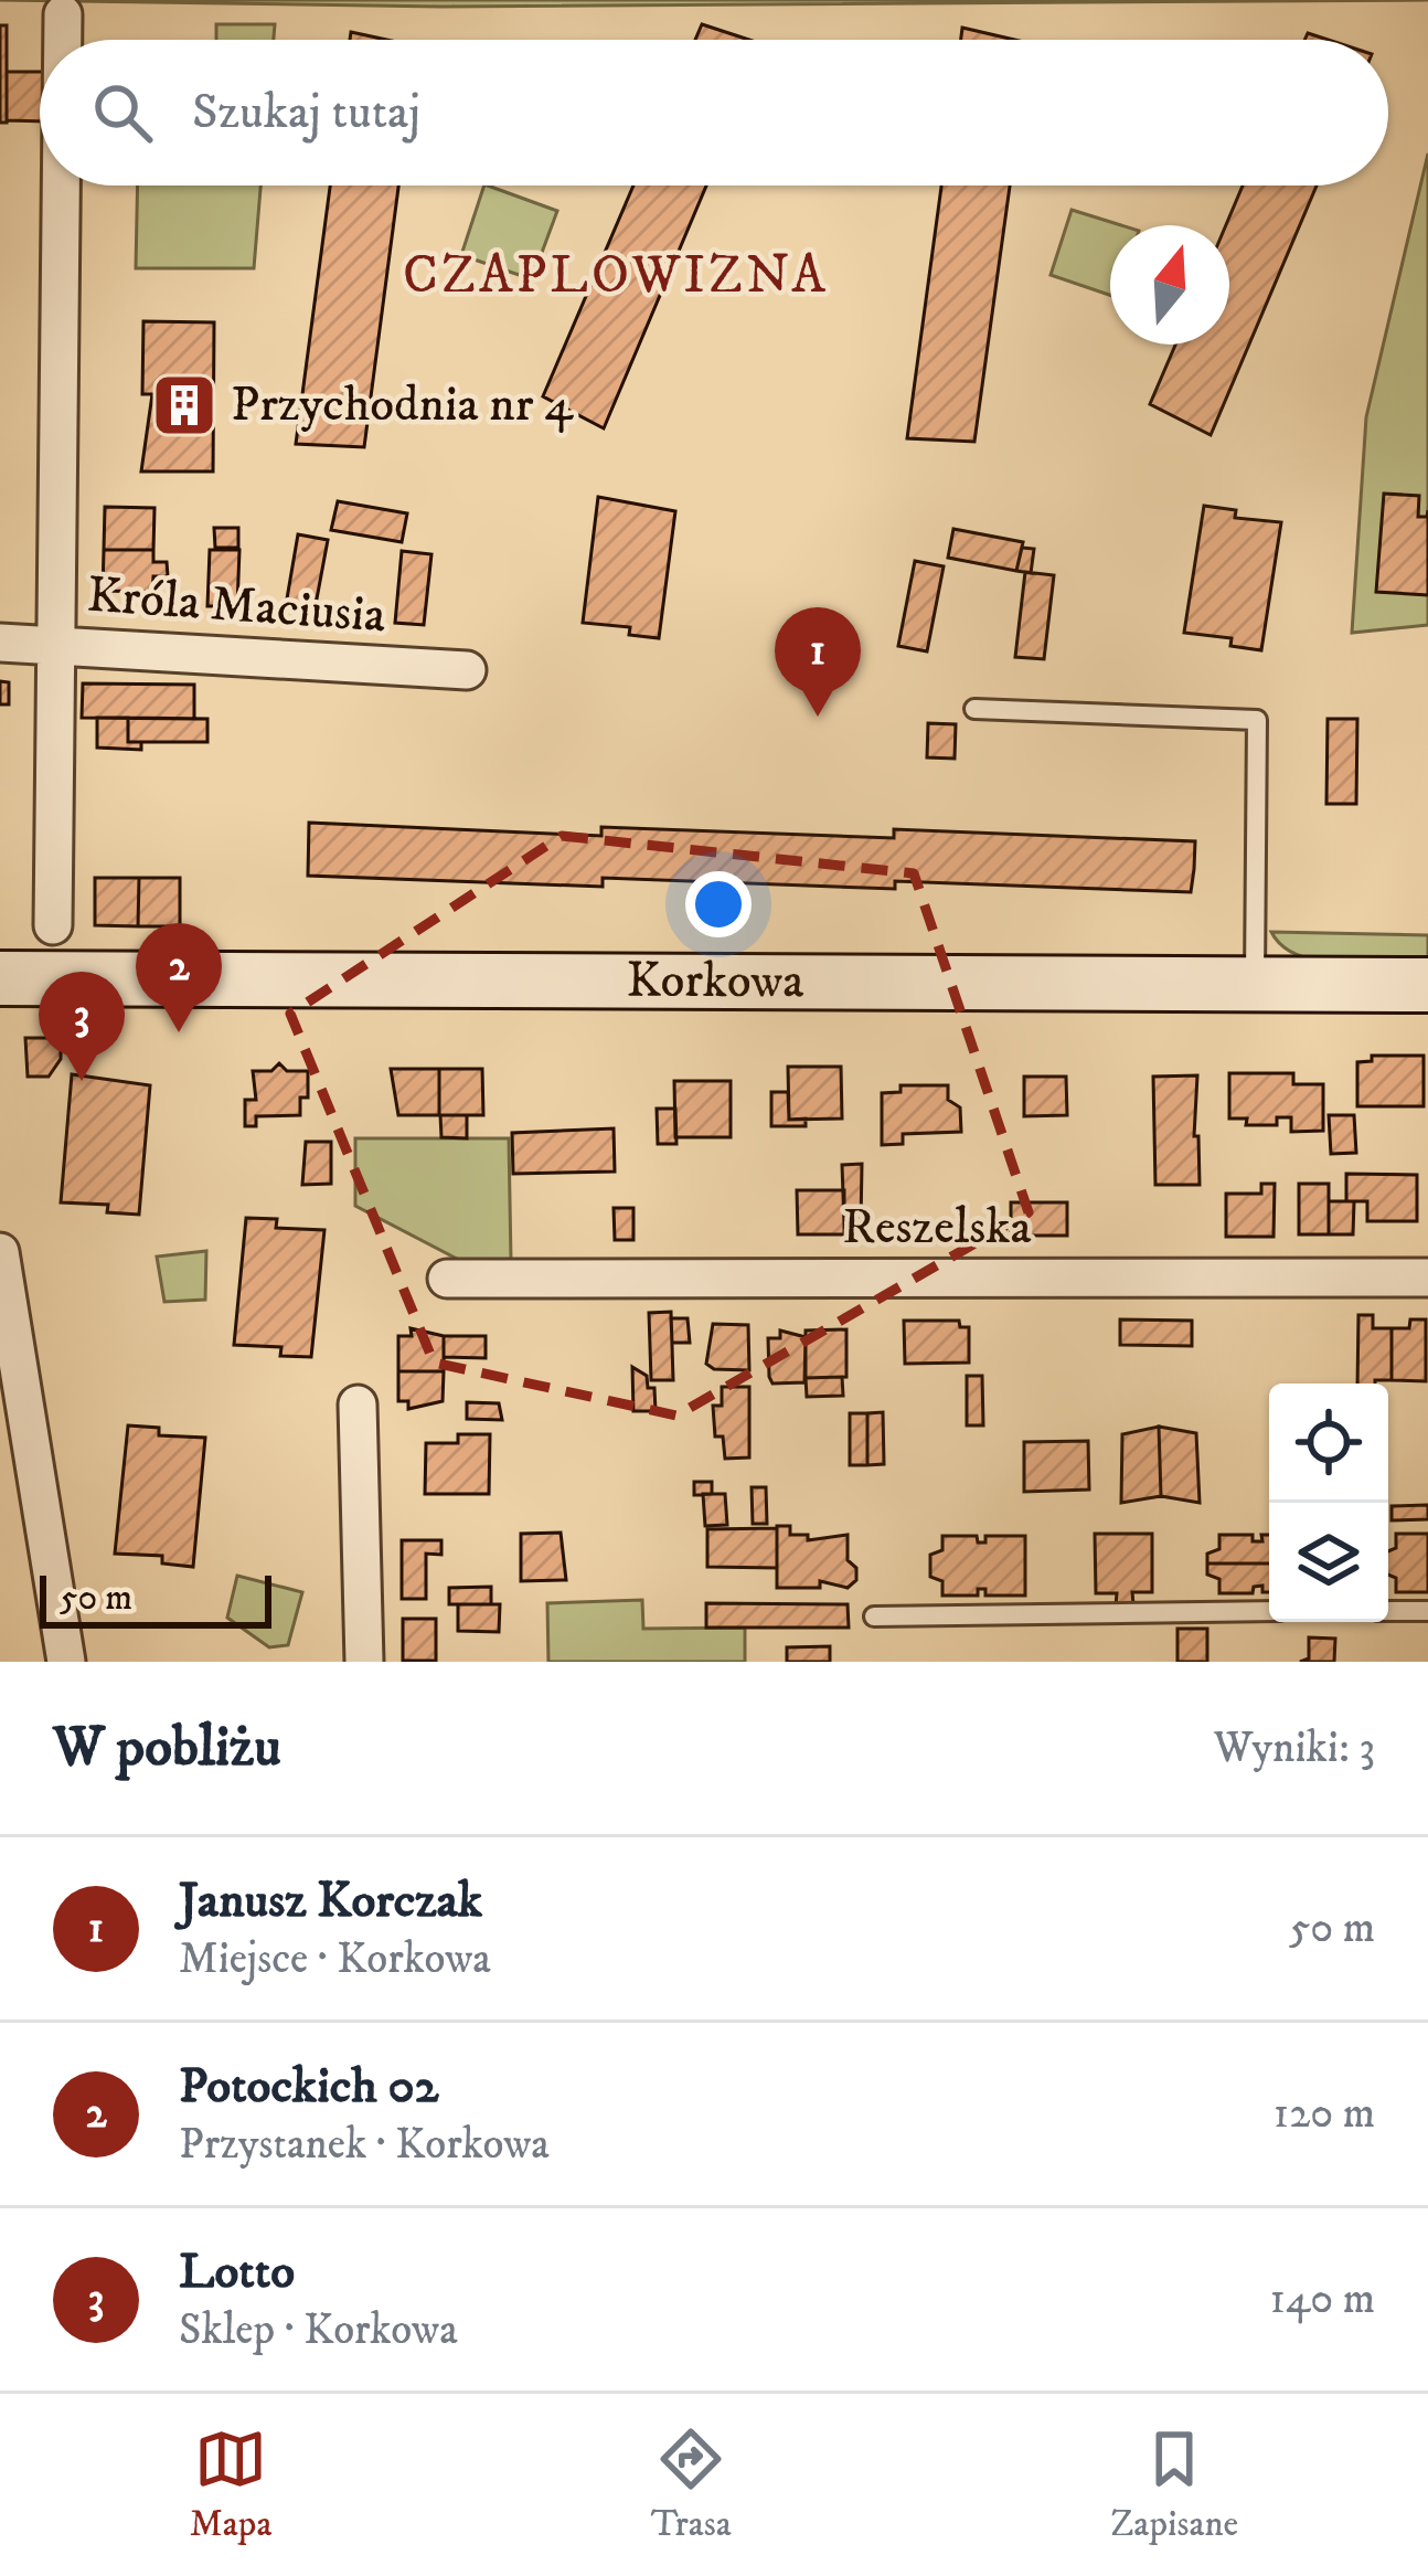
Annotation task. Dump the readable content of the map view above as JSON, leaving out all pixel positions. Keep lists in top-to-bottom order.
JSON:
{
  "streets": {
    "street": ["Króla Maciusia", "Korkowa", "Reszelska"]
  },
  "districts": ["CZAPLOWIZNA"],
  "places": {
    "building": ["Przychodnia nr 4"]
  },
  "scale_bar": "50 m",
  "north": "top",
  "page": {
    "search": "Szukaj tutaj",
    "pins": ["1", "2", "3"],
    "scale": "50 m",
    "heading": ["W pobliżu", "Wyniki: 3"],
    "list": [
      {
        "mark": "1",
        "name": "Janusz Korczak",
        "note": "Miejsce · Korkowa",
        "value": "50 m"
      },
      {
        "mark": "2",
        "name": "Potockich 02",
        "note": "Przystanek · Korkowa",
        "value": "120 m"
      },
      {
        "mark": "3",
        "name": "Lotto",
        "note": "Sklep · Korkowa",
        "value": "140 m"
      }
    ],
    "nav": ["Mapa", "Trasa", "Zapisane"]
  }
}
